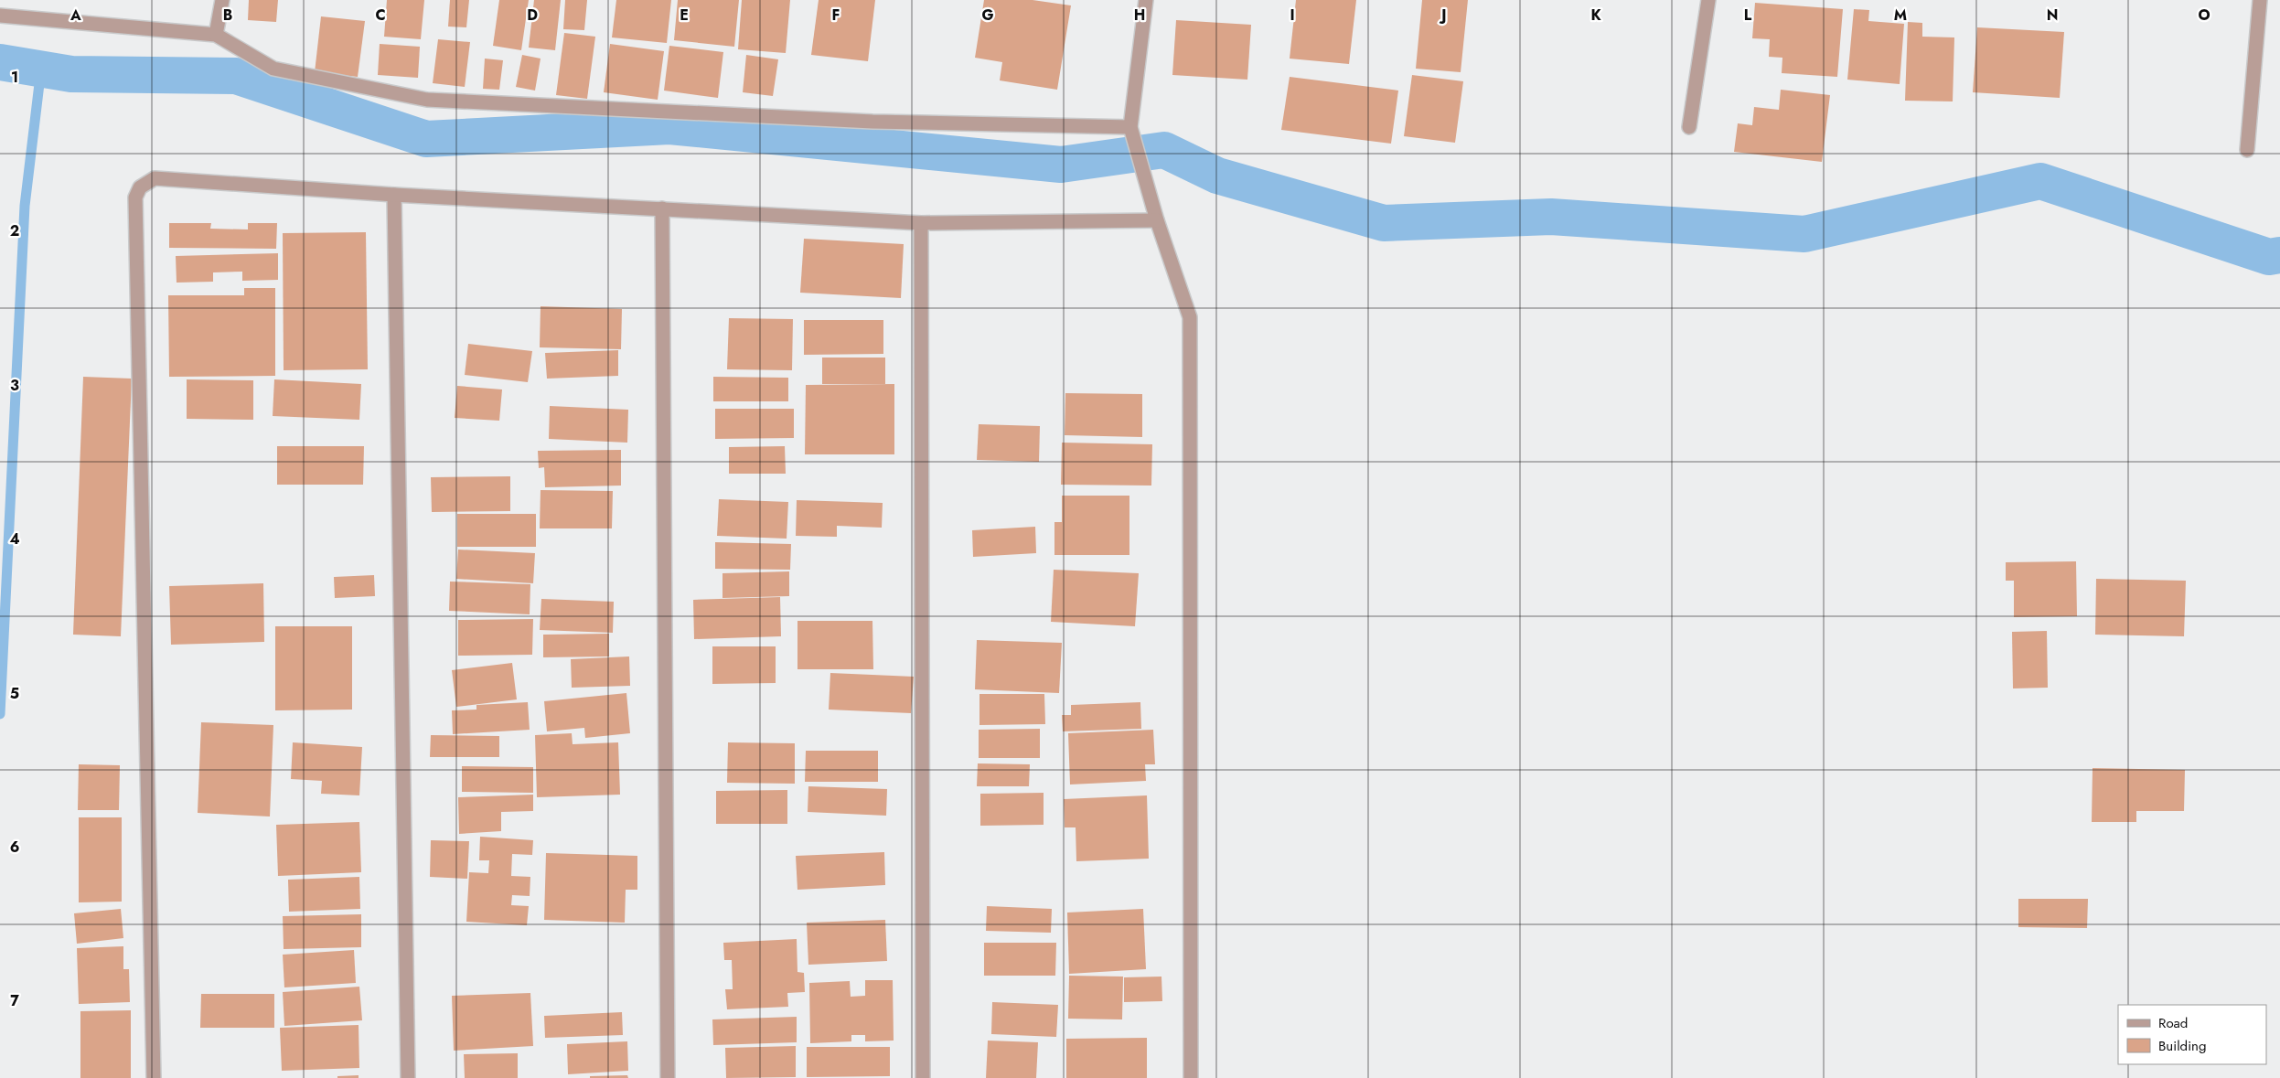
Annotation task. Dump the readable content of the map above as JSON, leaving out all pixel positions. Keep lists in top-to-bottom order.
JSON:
{
  "legend": ["Road", "Building"],
  "grid": {
    "columns": [
      "A",
      "B",
      "C",
      "D",
      "E",
      "F",
      "G",
      "H",
      "I",
      "J",
      "K",
      "L",
      "M",
      "N",
      "O"
    ],
    "rows": [
      "1",
      "2",
      "3",
      "4",
      "5",
      "6",
      "7"
    ]
  }
}
